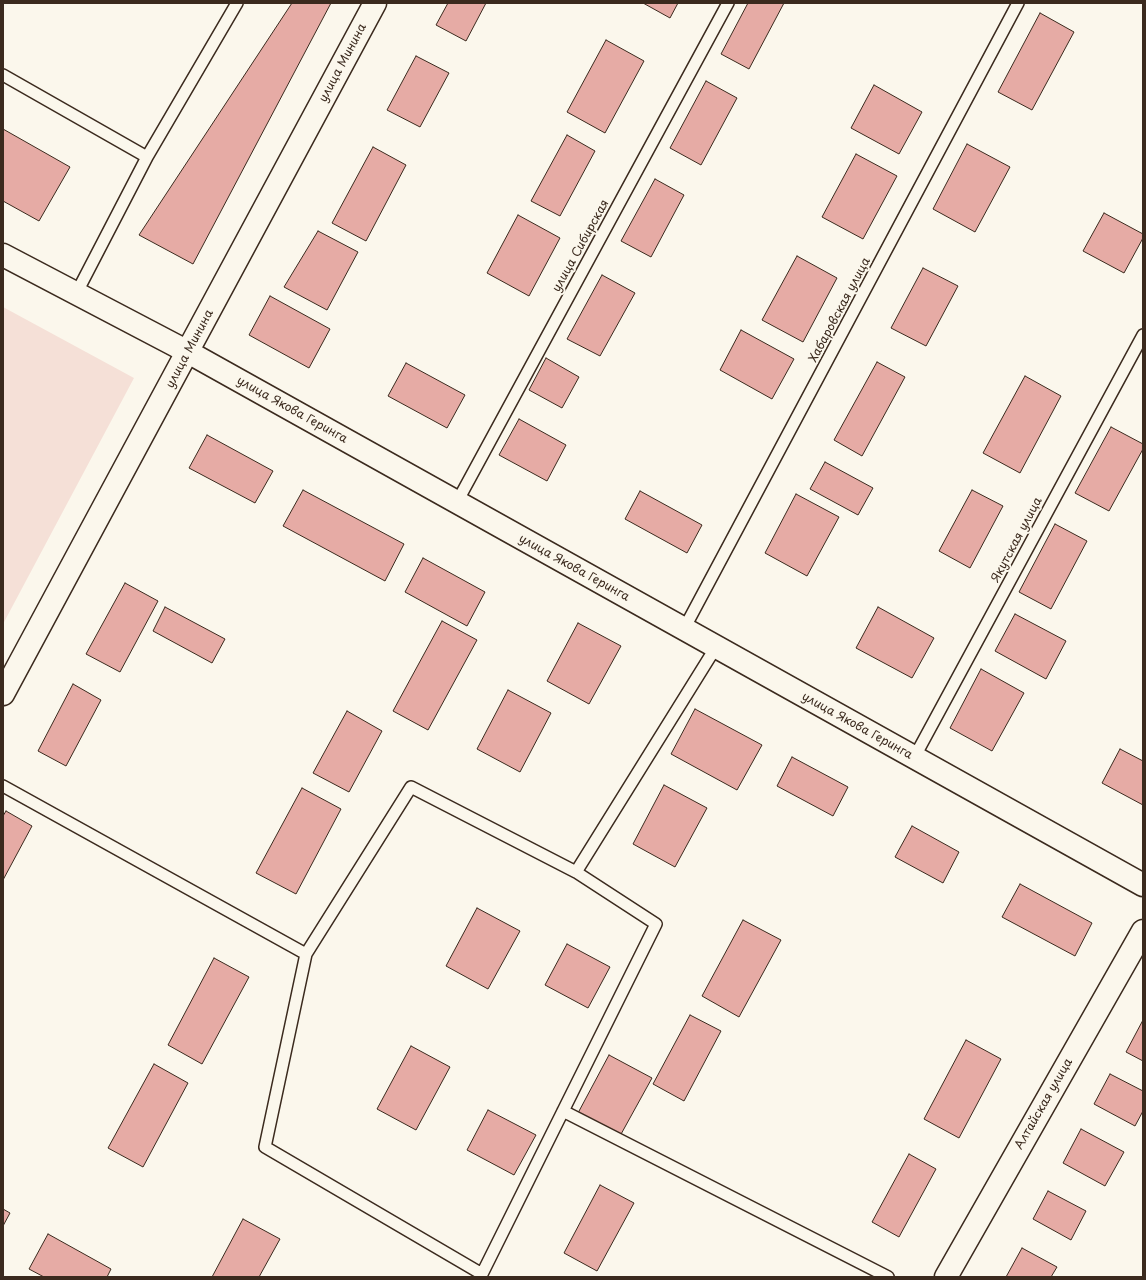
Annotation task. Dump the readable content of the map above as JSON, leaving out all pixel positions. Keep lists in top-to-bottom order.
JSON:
{
  "streets": {
    "street": ["улица Минина", "улица Якова Геринга", "Алтайская улица"],
    "lane": ["улица Сибирская", "Хабаровская улица", "Якутская улица"]
  },
  "crossings": [
    ["улица Минина", "улица Якова Геринга"],
    ["улица Сибирская", "улица Якова Геринга"],
    ["Хабаровская улица", "улица Якова Геринга"],
    ["улица Якова Геринга", "Якутская улица"]
  ]
}
